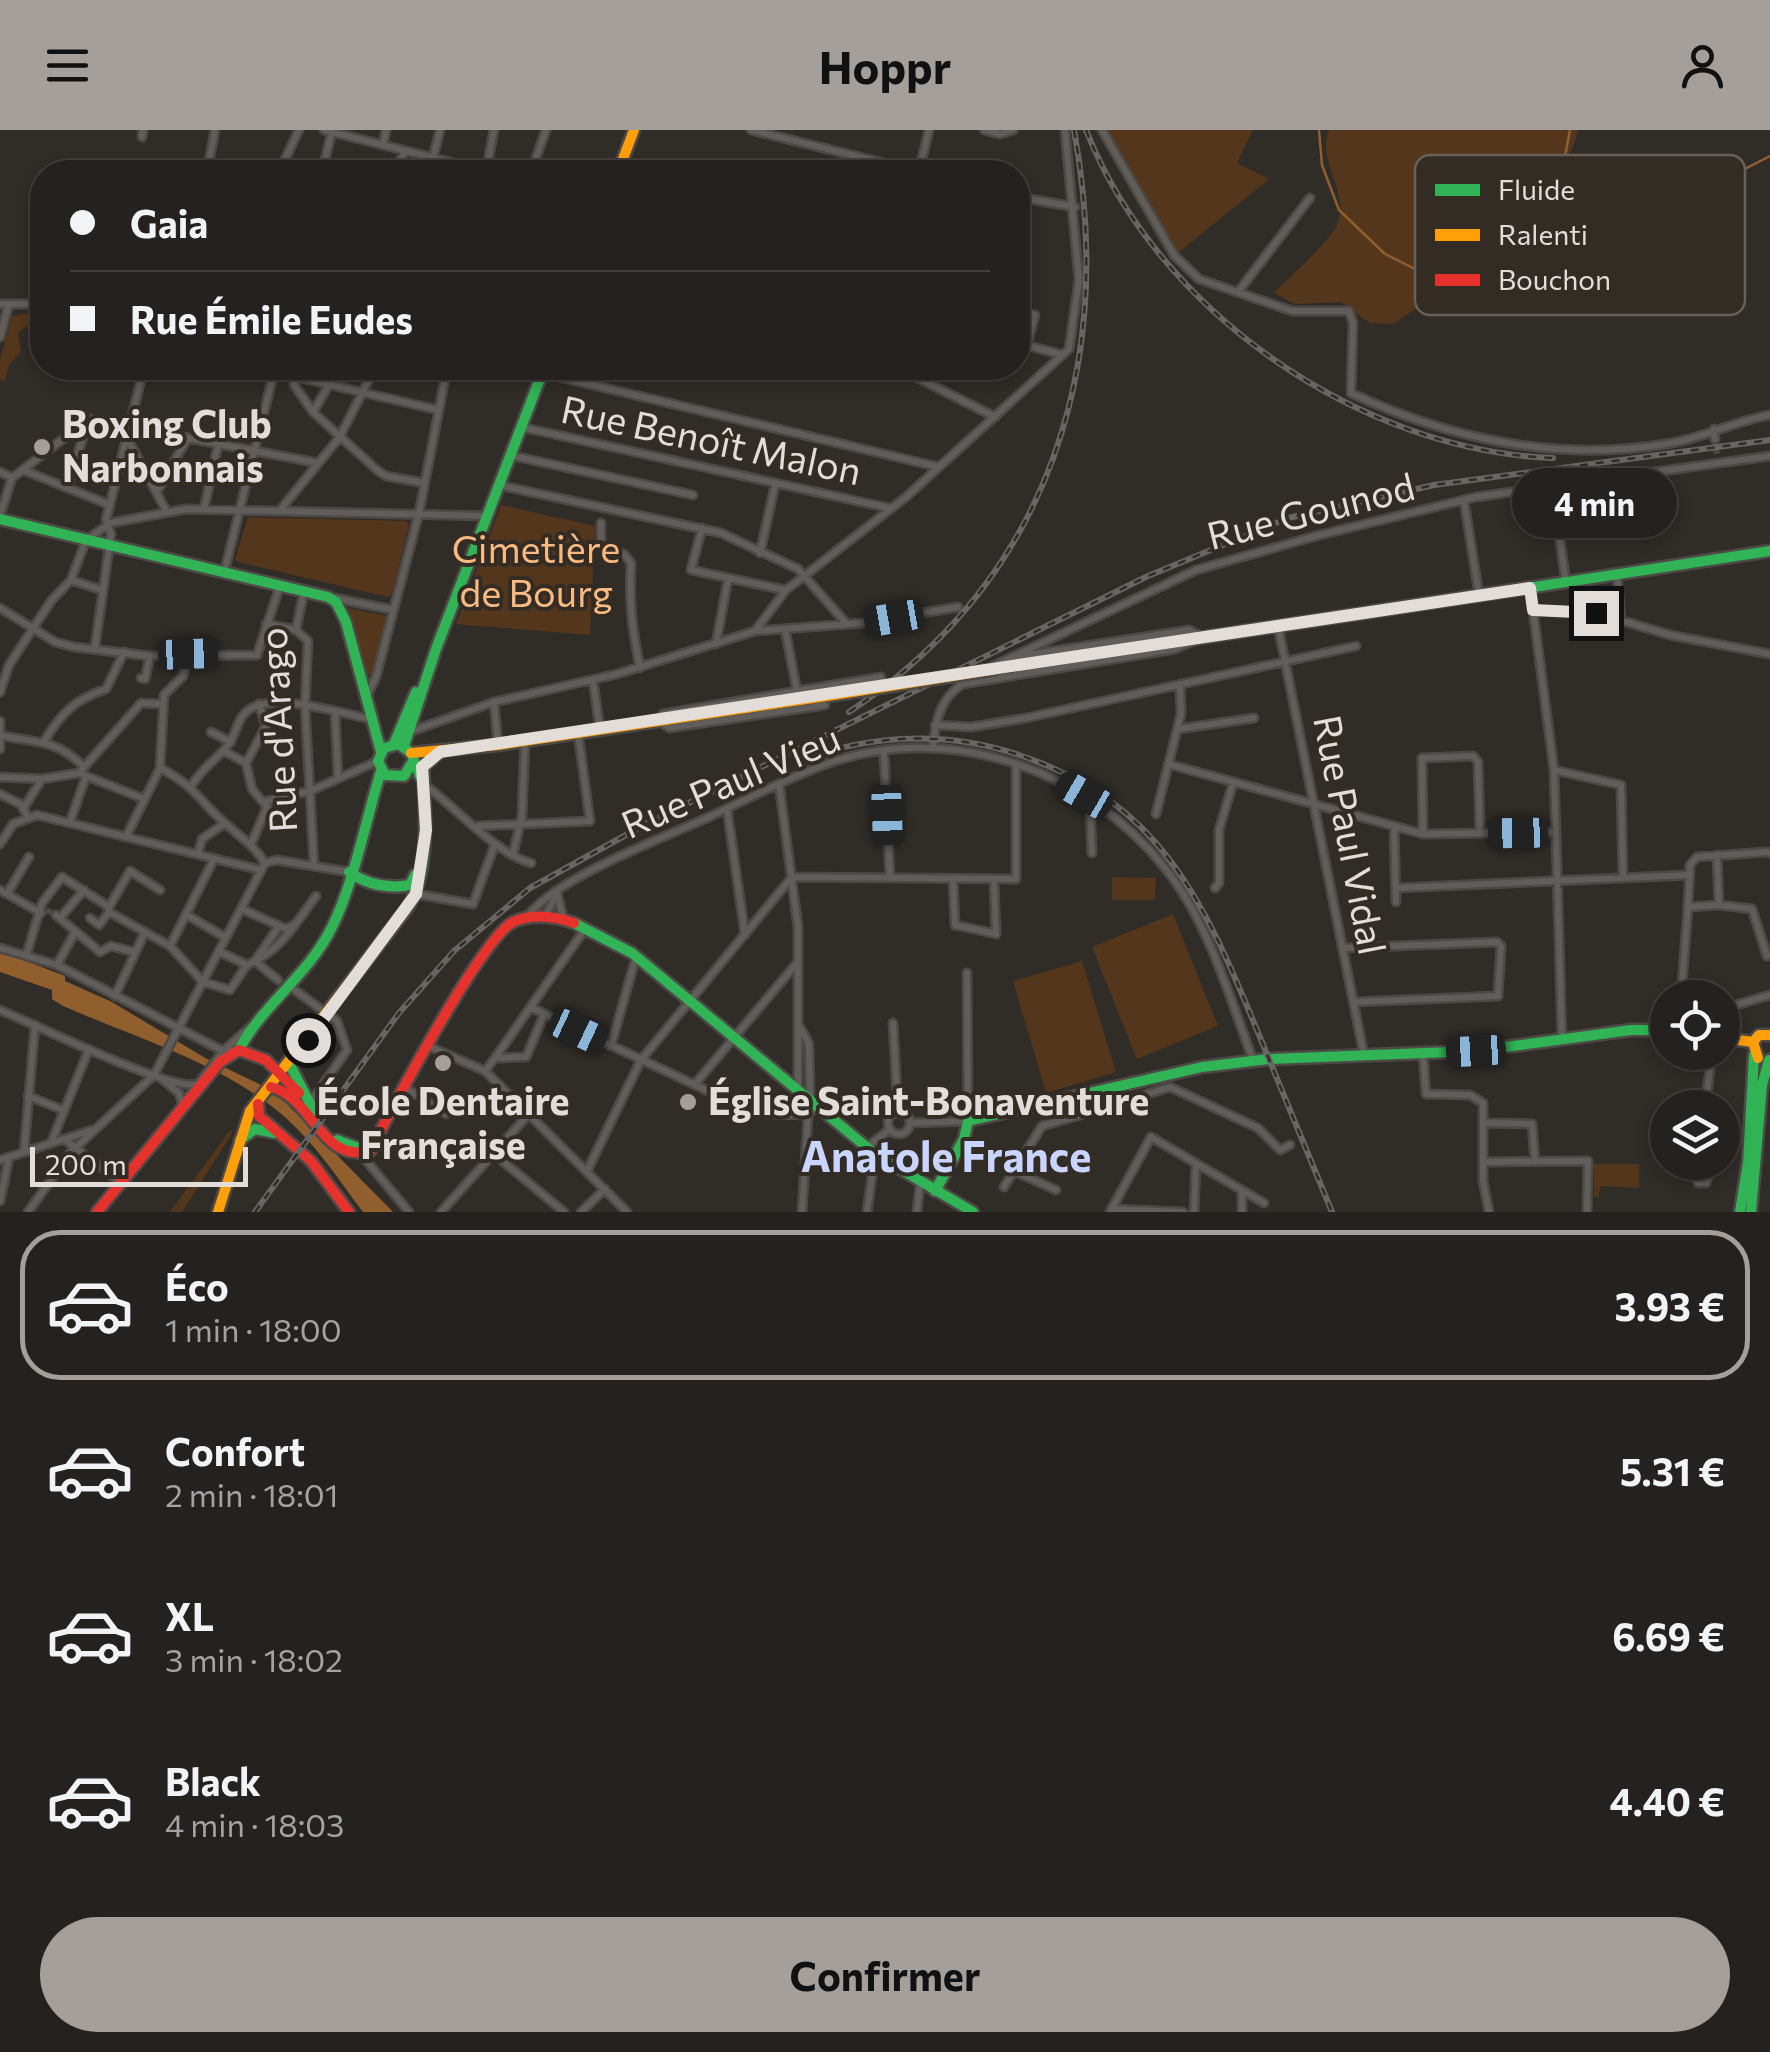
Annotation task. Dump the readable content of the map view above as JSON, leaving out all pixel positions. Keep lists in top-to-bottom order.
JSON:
{
  "streets": {
    "street": [
      "Rue Benoît Malon",
      "Rue Gounod",
      "Rue d'Arago",
      "Rue Paul Vieu",
      "Rue Paul Vidal"
    ]
  },
  "districts": ["Anatole France"],
  "parks": ["Cimetière de Bourg"],
  "places": ["Boxing Club Narbonnais", "École Dentaire Française", "Église Saint-Bonaventure"],
  "legend": ["Fluide", "Ralenti", "Bouchon"],
  "scale_bar": "200 m",
  "page": {
    "header": "Hoppr",
    "banner": ["Gaia", "Rue Émile Eudes"],
    "bubble": "4 min",
    "scale": "200 m",
    "list": [
      {
        "name": "Éco",
        "note": "1 min · 18:00",
        "value": "3.93 €"
      },
      {
        "name": "Confort",
        "note": "2 min · 18:01",
        "value": "5.31 €"
      },
      {
        "name": "XL",
        "note": "3 min · 18:02",
        "value": "6.69 €"
      },
      {
        "name": "Black",
        "note": "4 min · 18:03",
        "value": "4.40 €"
      }
    ],
    "buttons": "Confirmer"
  }
}
